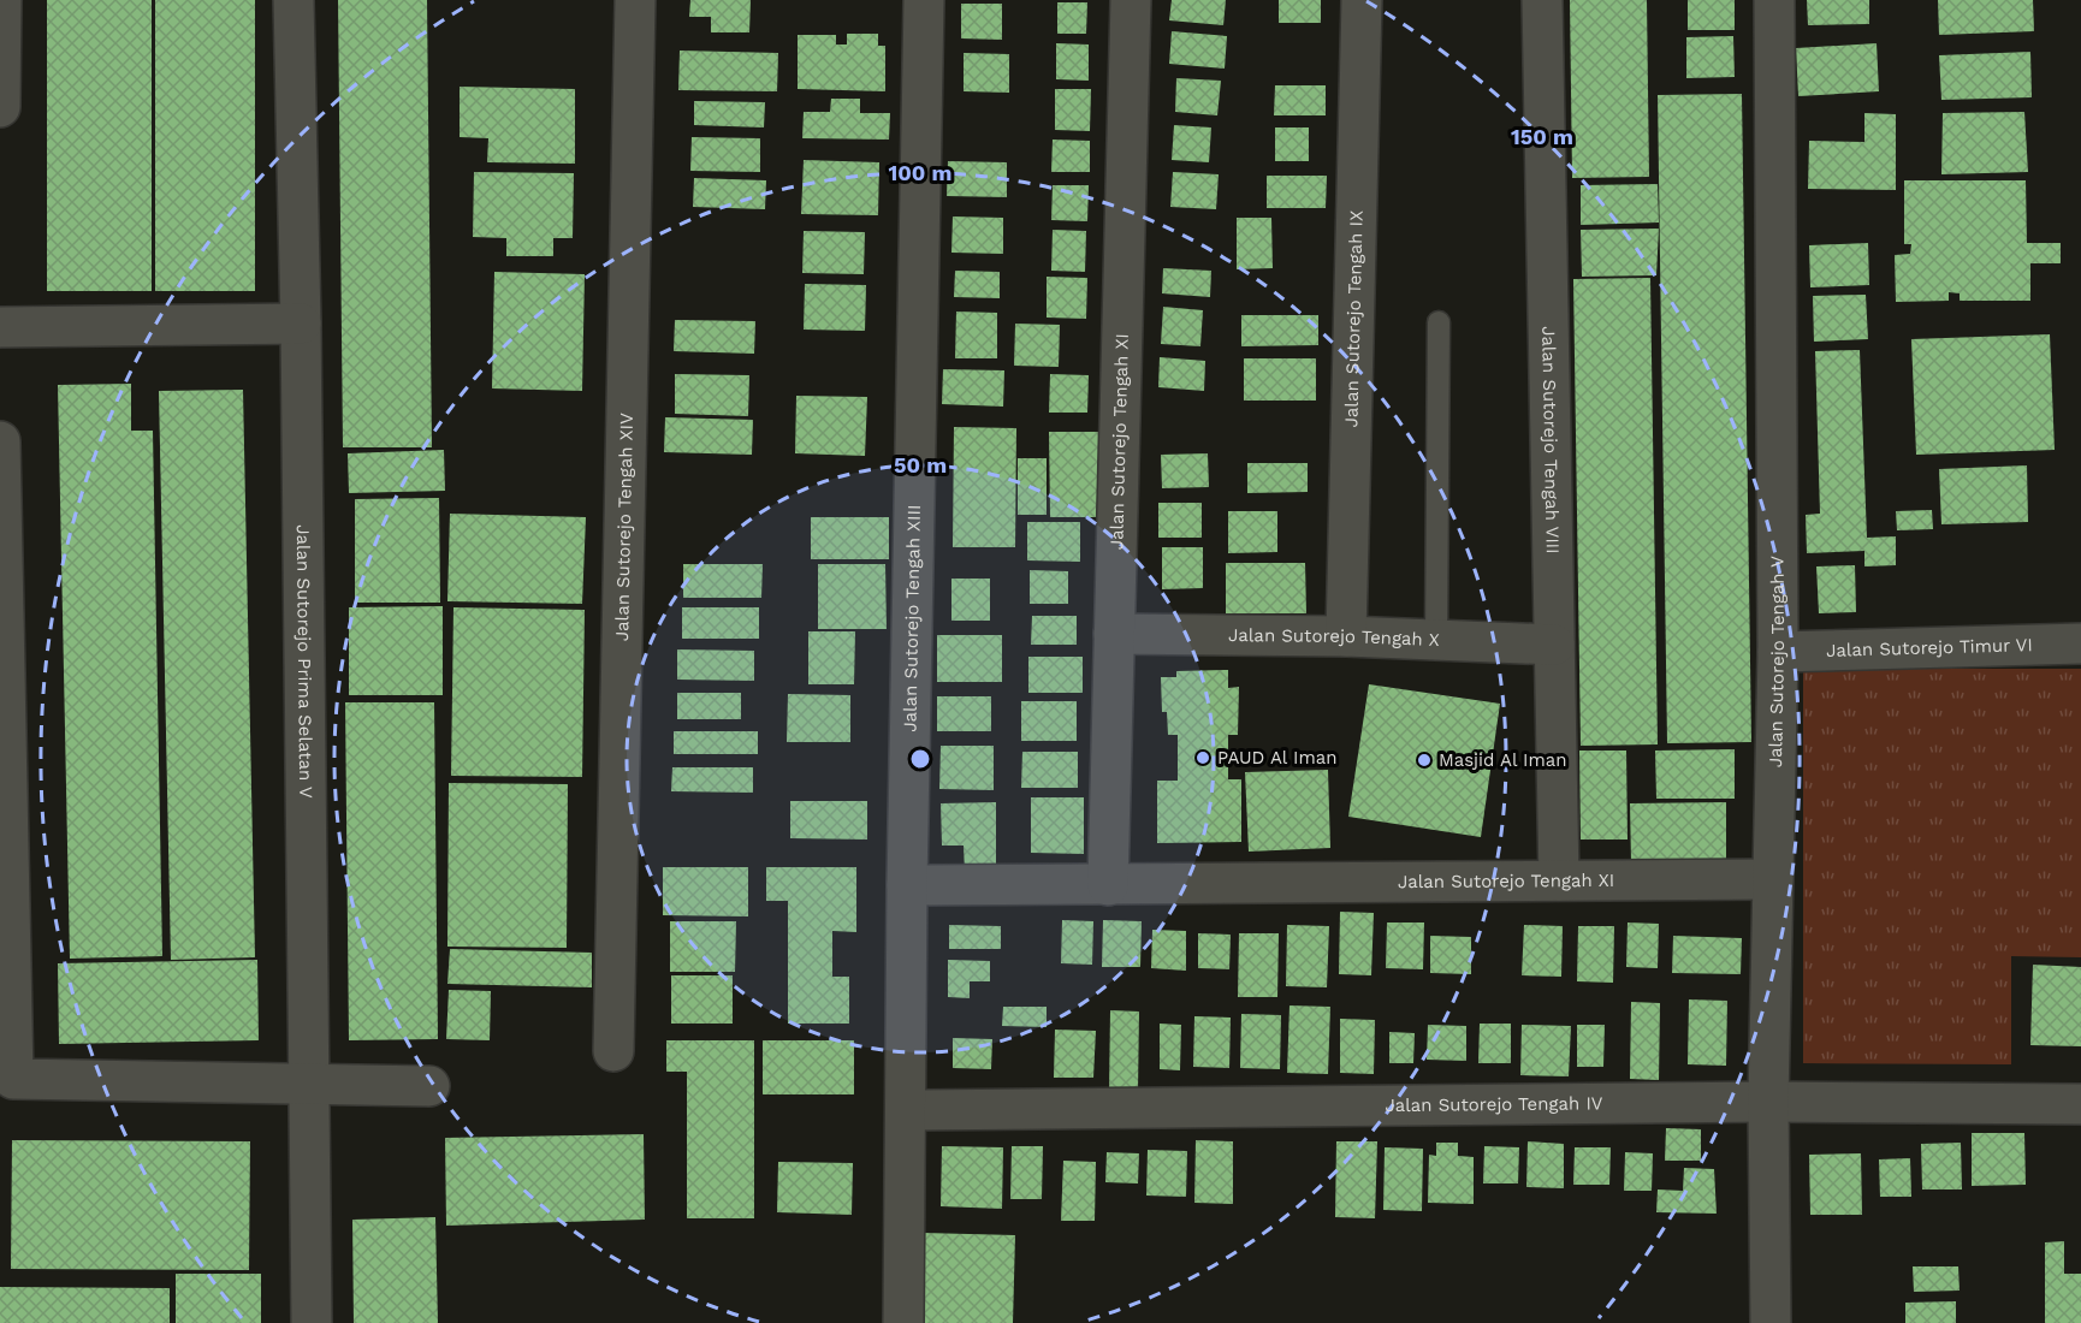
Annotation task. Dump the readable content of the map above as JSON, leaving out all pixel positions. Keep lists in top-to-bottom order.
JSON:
{
  "streets": {
    "street": [
      "Jalan Sutorejo Tengah IX",
      "Jalan Sutorejo Tengah VIII",
      "Jalan Sutorejo Tengah XI",
      "Jalan Sutorejo Tengah XIV",
      "Jalan Sutorejo Tengah XIII",
      "Jalan Sutorejo Tengah X",
      "Jalan Sutorejo Timur VI",
      "Jalan Sutorejo Prima Selatan V",
      "Jalan Sutorejo Tengah V",
      "Jalan Sutorejo Tengah IV"
    ]
  },
  "crossings": [
    ["Jalan Sutorejo Tengah IX", "Jalan Sutorejo Tengah X"],
    ["Jalan Sutorejo Tengah VIII", "Jalan Sutorejo Tengah XI"],
    ["Jalan Sutorejo Tengah VIII", "Jalan Sutorejo Tengah X"],
    ["Jalan Sutorejo Tengah XI", "Jalan Sutorejo Tengah XIII"],
    ["Jalan Sutorejo Tengah XI", "Jalan Sutorejo Tengah X"],
    ["Jalan Sutorejo Tengah XI", "Jalan Sutorejo Tengah V"],
    ["Jalan Sutorejo Tengah XIII", "Jalan Sutorejo Tengah IV"],
    ["Jalan Sutorejo Timur VI", "Jalan Sutorejo Tengah V"],
    ["Jalan Sutorejo Tengah V", "Jalan Sutorejo Tengah IV"]
  ],
  "places": ["PAUD Al Iman", "Masjid Al Iman"],
  "rings": ["150 m", "100 m", "50 m"]
}
